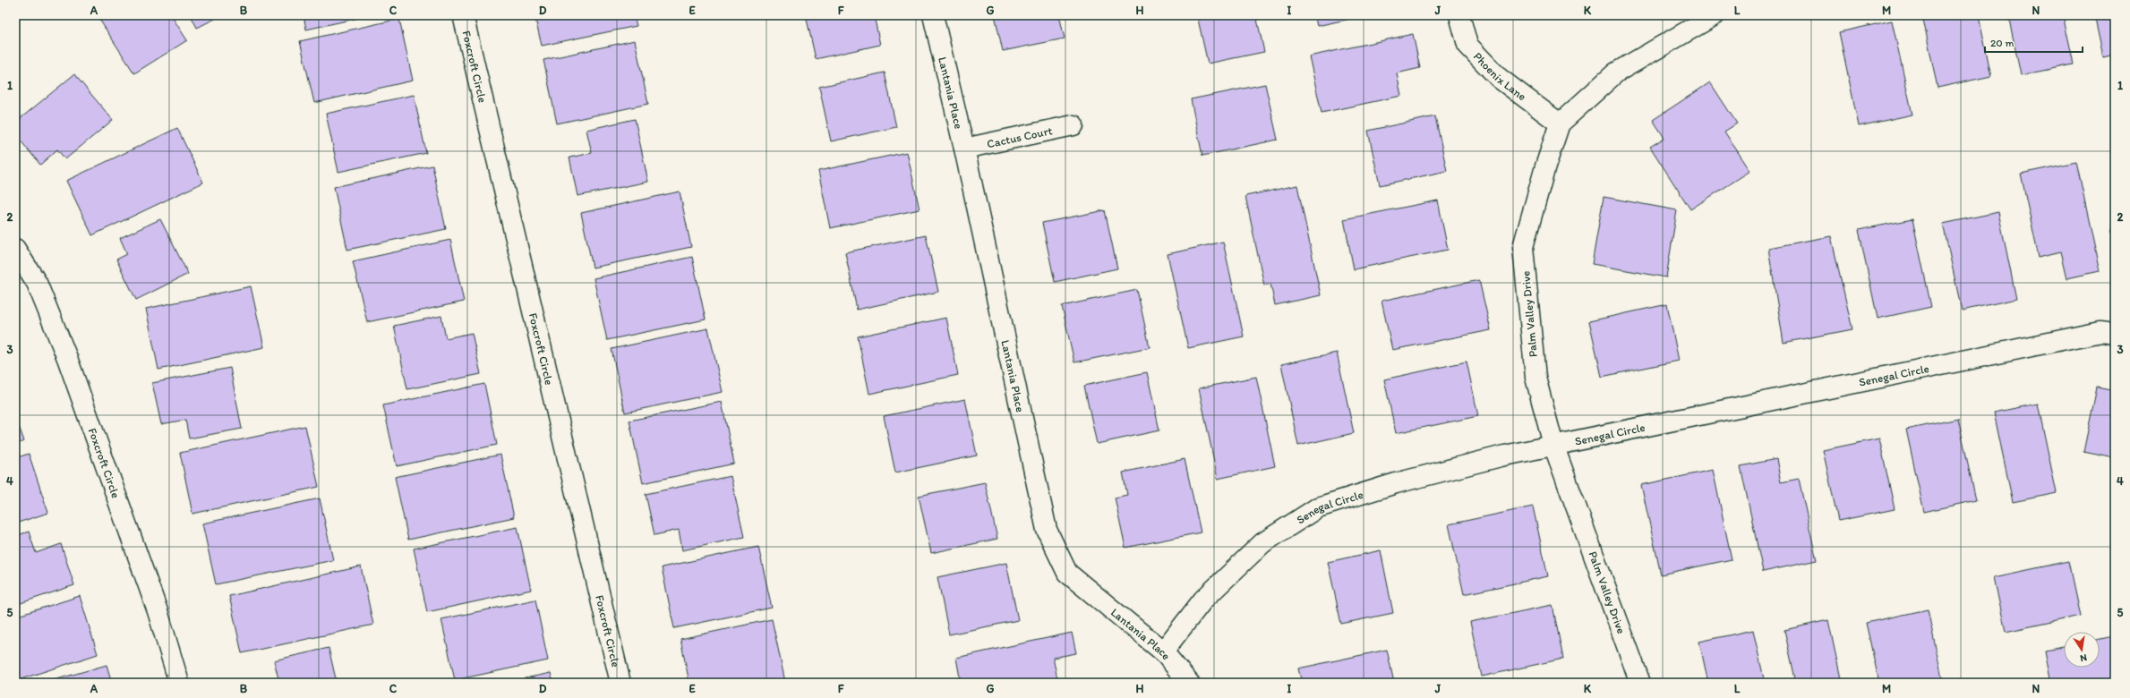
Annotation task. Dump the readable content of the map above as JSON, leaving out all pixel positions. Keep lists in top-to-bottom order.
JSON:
{
  "streets": {
    "street": [
      "Foxcroft Circle",
      "Phoenix Lane",
      "Lantania Place",
      "Cactus Court",
      "Palm Valley Drive",
      "Senegal Circle"
    ]
  },
  "crossings": [
    ["Phoenix Lane", "Palm Valley Drive"],
    ["Lantania Place", "Cactus Court"],
    ["Lantania Place", "Senegal Circle"],
    ["Palm Valley Drive", "Senegal Circle"]
  ],
  "scale_bar": "20 m",
  "north": "bottom",
  "grid": {
    "columns": [
      "A",
      "B",
      "C",
      "D",
      "E",
      "F",
      "G",
      "H",
      "I",
      "J",
      "K",
      "L",
      "M",
      "N"
    ],
    "rows": [
      "1",
      "2",
      "3",
      "4",
      "5"
    ]
  }
}
